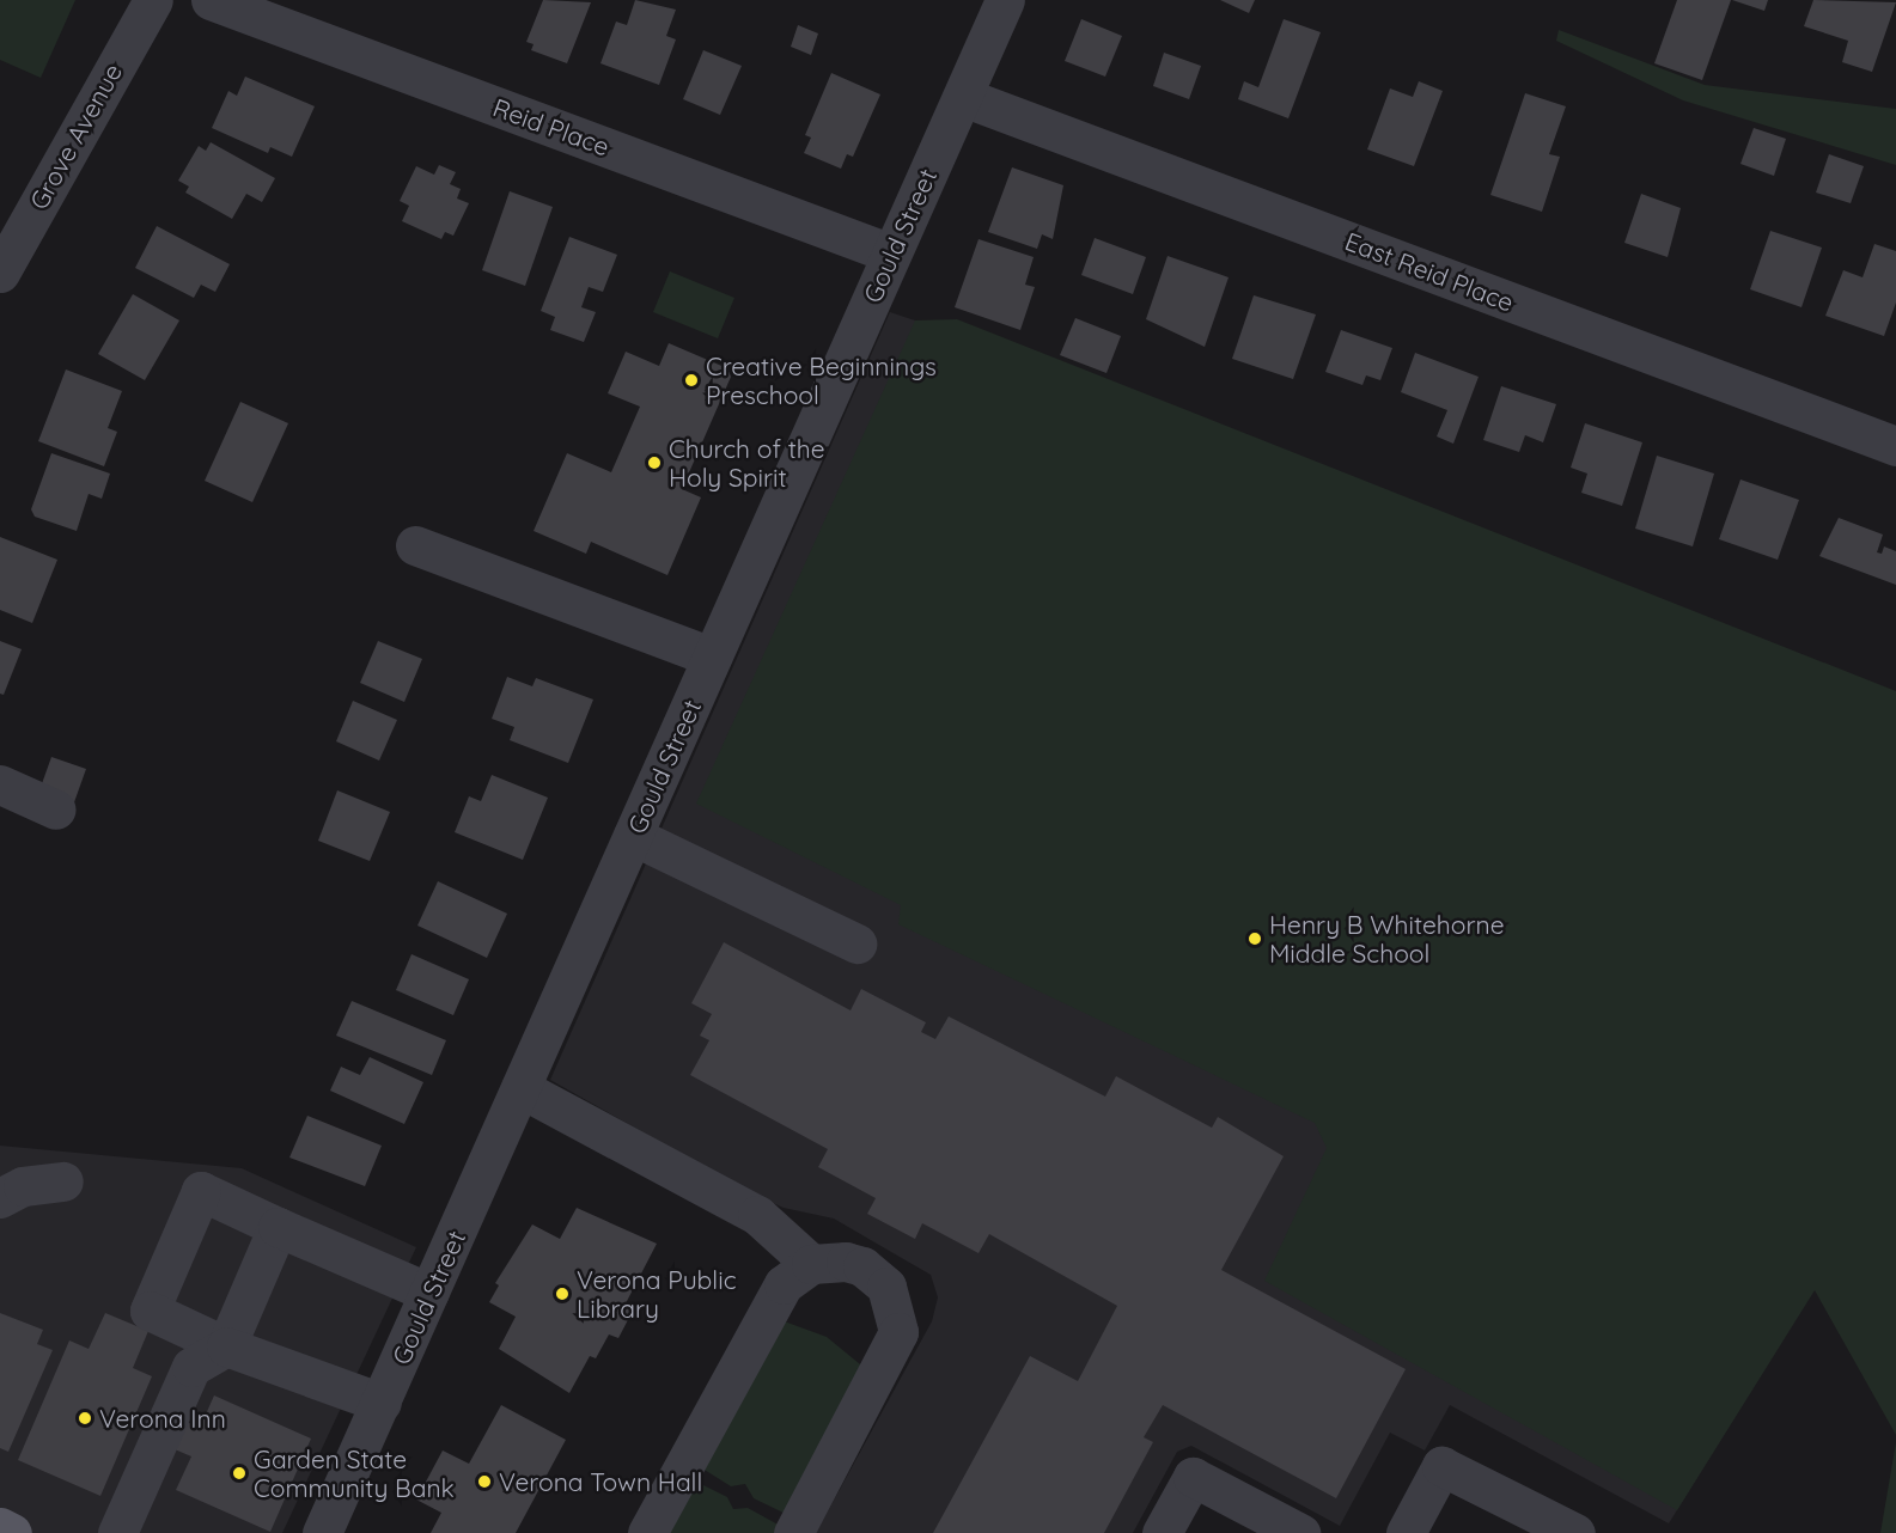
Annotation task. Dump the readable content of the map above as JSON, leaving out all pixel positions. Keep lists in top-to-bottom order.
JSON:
{
  "streets": {
    "street": [
      "Reid Place",
      "Grove Avenue",
      "Gould Street",
      "East Reid Place"
    ]
  },
  "crossings": [
    ["Reid Place", "Gould Street"],
    ["Gould Street", "East Reid Place"]
  ],
  "places": [
    "Creative Beginnings Preschool",
    "Church of the Holy Spirit",
    "Henry B Whitehorne Middle School",
    "Verona Public Library",
    "Verona Inn",
    "Garden State Community Bank",
    "Verona Town Hall"
  ]
}
